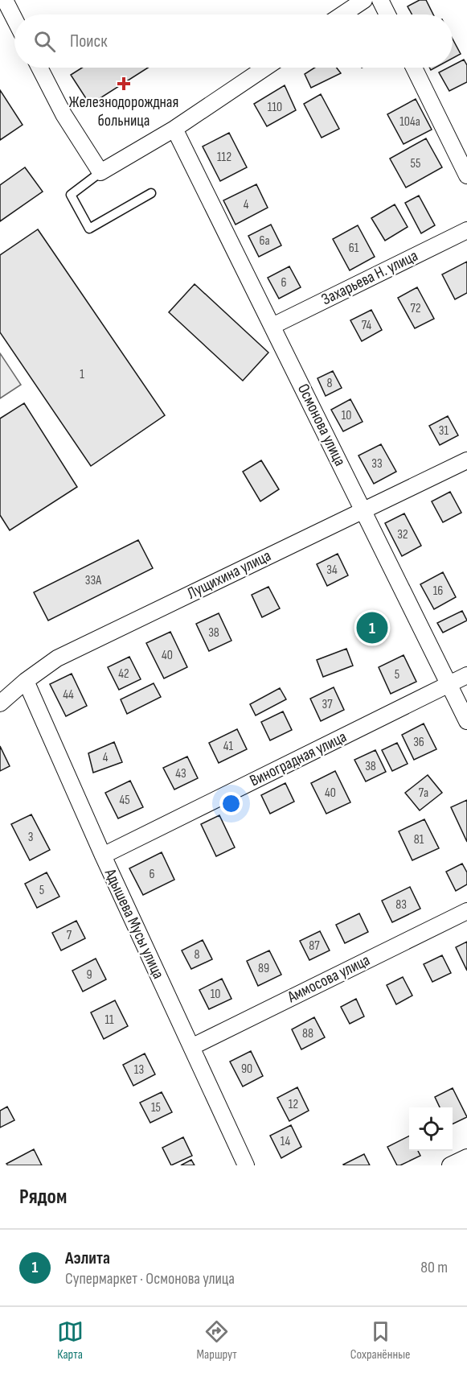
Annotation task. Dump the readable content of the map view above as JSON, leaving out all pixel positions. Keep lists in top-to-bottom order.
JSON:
{
  "streets": {
    "street": [
      "Захарьева Н. улица",
      "Осмонова улица",
      "Лущихина улица",
      "Виноградная улица",
      "Адышева Мусы улица",
      "Аммосова улица"
    ]
  },
  "crossings": [
    ["Захарьева Н. улица", "Осмонова улица"],
    ["Осмонова улица", "Лущихина улица"],
    ["Осмонова улица", "Виноградная улица"],
    ["Лущихина улица", "Адышева Мусы улица"],
    ["Виноградная улица", "Адышева Мусы улица"],
    ["Адышева Мусы улица", "Аммосова улица"]
  ],
  "places": {
    "health": ["Железнодорождная больница"]
  },
  "house_numbers": [
    "110",
    "104а",
    "112",
    "55",
    "4",
    "6а",
    "61",
    "6",
    "72",
    "74",
    "1",
    "8",
    "10",
    "31",
    "33",
    "32",
    "34",
    "33А",
    "16",
    "38",
    "40",
    "42",
    "5",
    "44",
    "37",
    "36",
    "41",
    "4",
    "38",
    "43",
    "40",
    "7а",
    "45",
    "3",
    "81",
    "6",
    "5",
    "83",
    "7",
    "87",
    "8",
    "89",
    "9",
    "10",
    "11",
    "88",
    "90",
    "13",
    "12",
    "15",
    "14"
  ],
  "page": {
    "search": "Поиск",
    "pins": "1",
    "heading": "Рядом",
    "list": [
      {
        "mark": "1",
        "name": "Аэлита",
        "note": "Супермаркет · Осмонова улица",
        "value": "80 m"
      }
    ],
    "nav": ["Карта", "Маршрут", "Сохранённые"]
  }
}
